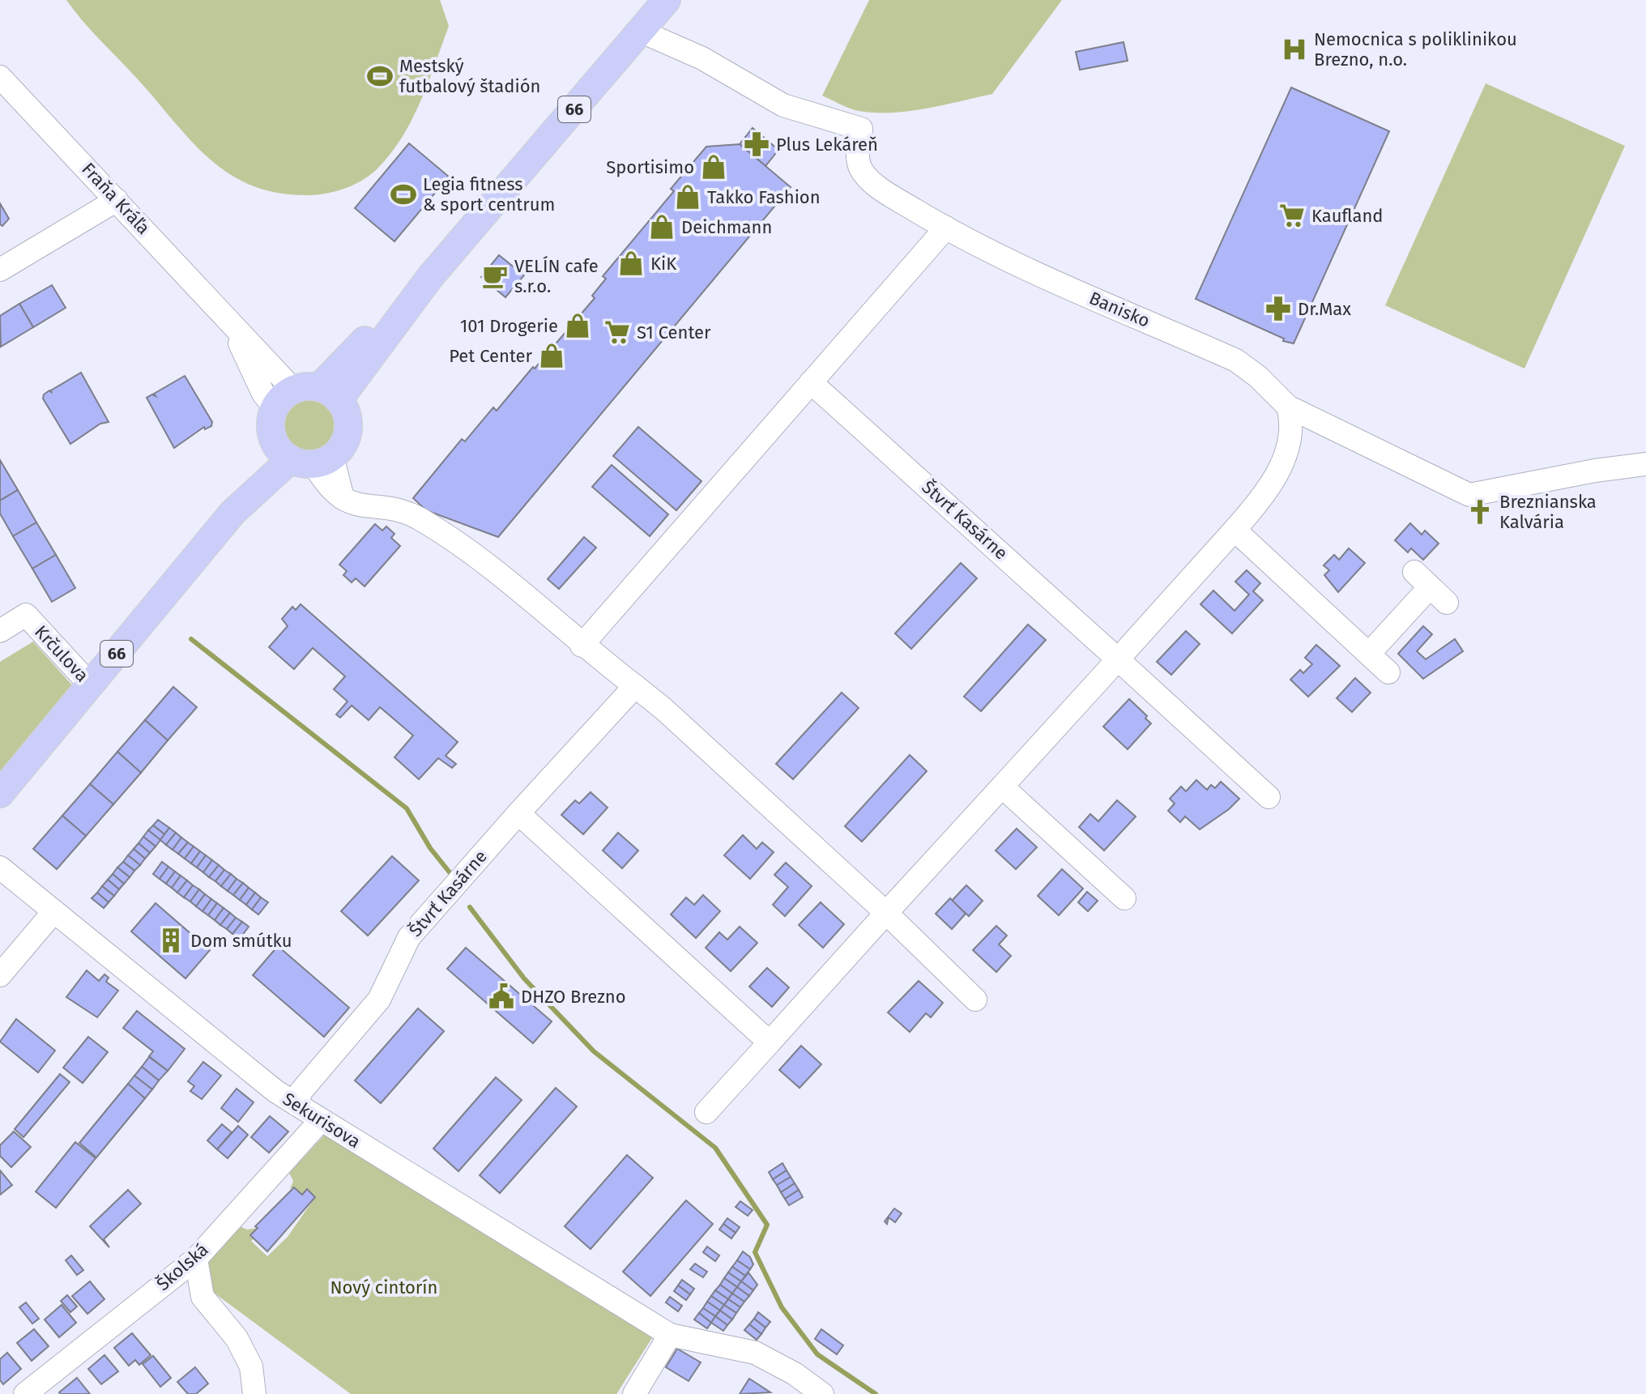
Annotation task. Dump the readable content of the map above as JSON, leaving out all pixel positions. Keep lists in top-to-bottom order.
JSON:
{
  "streets": {
    "main road": ["66"],
    "street": [
      "Fraňa Kráľa",
      "Banisko",
      "Štvrť Kasárne",
      "Krčulova",
      "Sekurisova",
      "Školská"
    ]
  },
  "crossings": [
    ["66", "Fraňa Kráľa"],
    ["66", "Banisko"],
    ["66", "Krčulova"],
    ["Štvrť Kasárne", "Sekurisova"],
    ["Sekurisova", "Školská"]
  ],
  "parks": ["Nový cintorín"],
  "places": {
    "hospital": ["Nemocnica s poliklinikou Brezno, n.o."],
    "sports": ["Mestský futbalový štadión", "Legia fitness & sport centrum"],
    "pharmacy": ["Plus Lekáreň", "Dr.Max"],
    "shop": [
      "Sportisimo",
      "Takko Fashion",
      "Deichmann",
      "KiK",
      "101 Drogerie",
      "Pet Center"
    ],
    "supermarket": ["Kaufland", "S1 Center"],
    "cafe": ["VELÍN cafe s.r.o."],
    "church": ["Breznianska Kalvária"],
    "building": ["Dom smútku"],
    "public building": ["DHZO Brezno"]
  }
}
